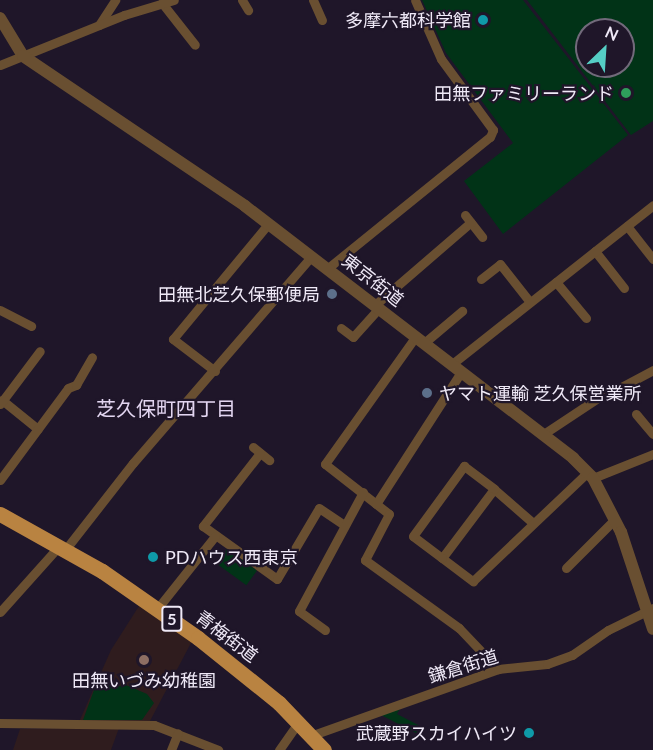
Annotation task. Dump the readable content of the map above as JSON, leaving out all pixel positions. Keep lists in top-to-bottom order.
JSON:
{
  "streets": {
    "main road": ["5", "青梅街道"],
    "street": ["東京街道", "鎌倉街道"]
  },
  "crossings": [
    ["東京街道", "鎌倉街道"],
    ["青梅街道", "鎌倉街道"]
  ],
  "districts": ["芝久保町四丁目"],
  "places": [
    "多摩六都科学館",
    "田無ファミリーランド",
    "田無北芝久保郵便局",
    "ヤマト運輸 芝久保営業所",
    "PDハウス西東京",
    "田無いづみ幼稚園",
    "武蔵野スカイハイツ"
  ],
  "north": "top right"
}
